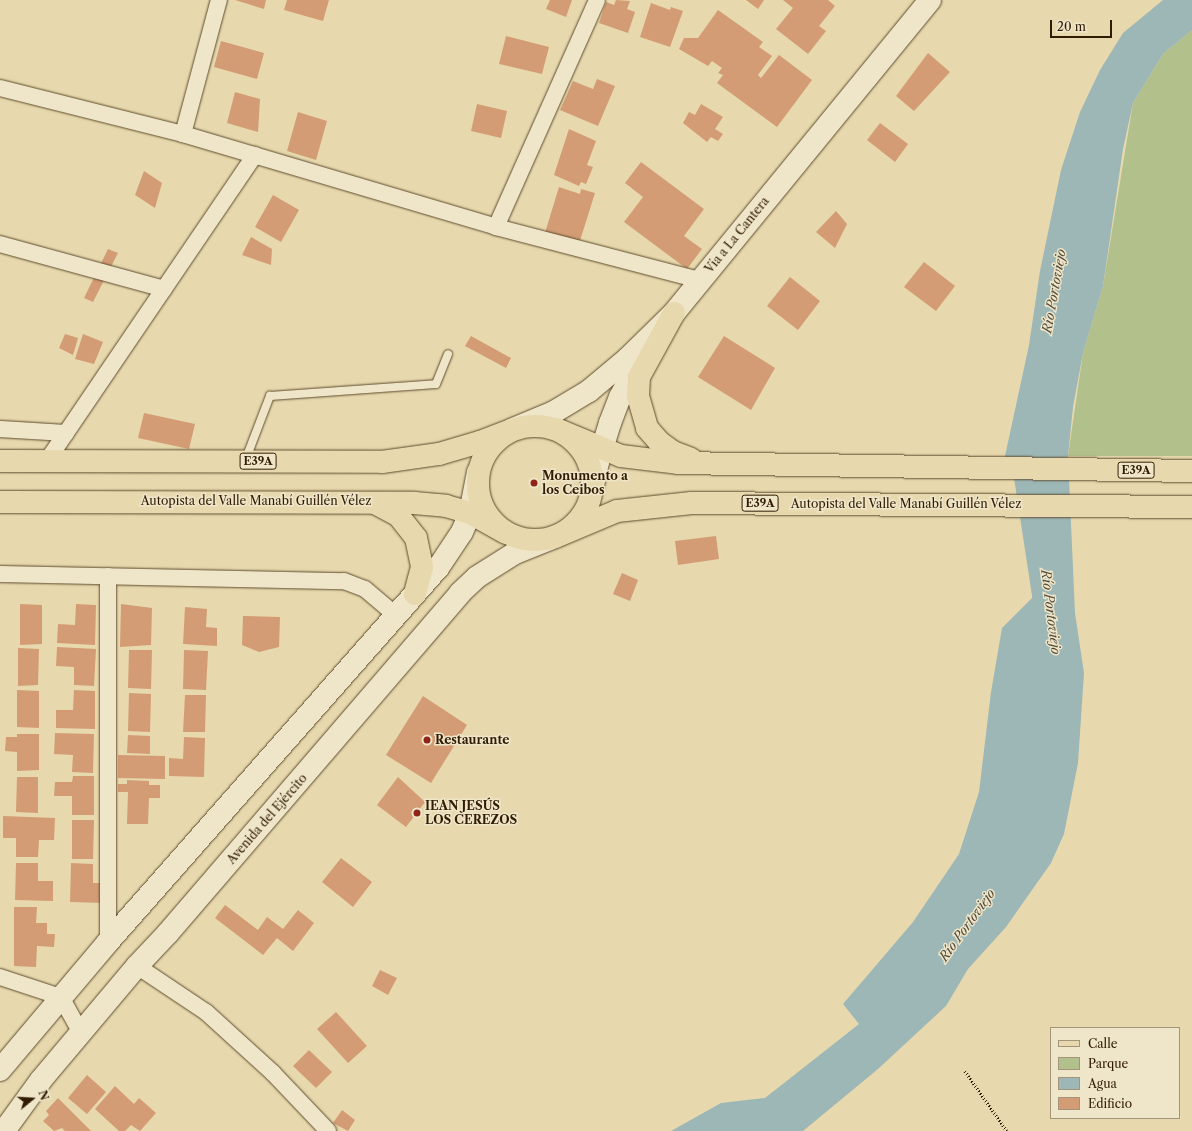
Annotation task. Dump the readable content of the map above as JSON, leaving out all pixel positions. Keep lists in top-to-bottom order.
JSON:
{
  "streets": {
    "main road": [
      "Vía a La Cantera",
      "E39A",
      "Autopista del Valle Manabí Guillén Vélez",
      "Avenida del Ejército"
    ]
  },
  "crossings": [
    ["Vía a La Cantera", "E39A"],
    ["Vía a La Cantera", "Autopista del Valle Manabí Guillén Vélez"],
    ["Vía a La Cantera", "Avenida del Ejército"],
    ["E39A", "Autopista del Valle Manabí Guillén Vélez"],
    ["E39A", "Avenida del Ejército"],
    ["Autopista del Valle Manabí Guillén Vélez", "Avenida del Ejército"]
  ],
  "water": ["Río Portoviejo"],
  "places": ["Monumento a los Ceibos", "Restaurante", "IEAN JESÚS LOS CEREZOS"],
  "legend": [
    "Calle",
    "Parque",
    "Agua",
    "Edificio"
  ],
  "scale_bar": "20 m",
  "north": "right"
}
